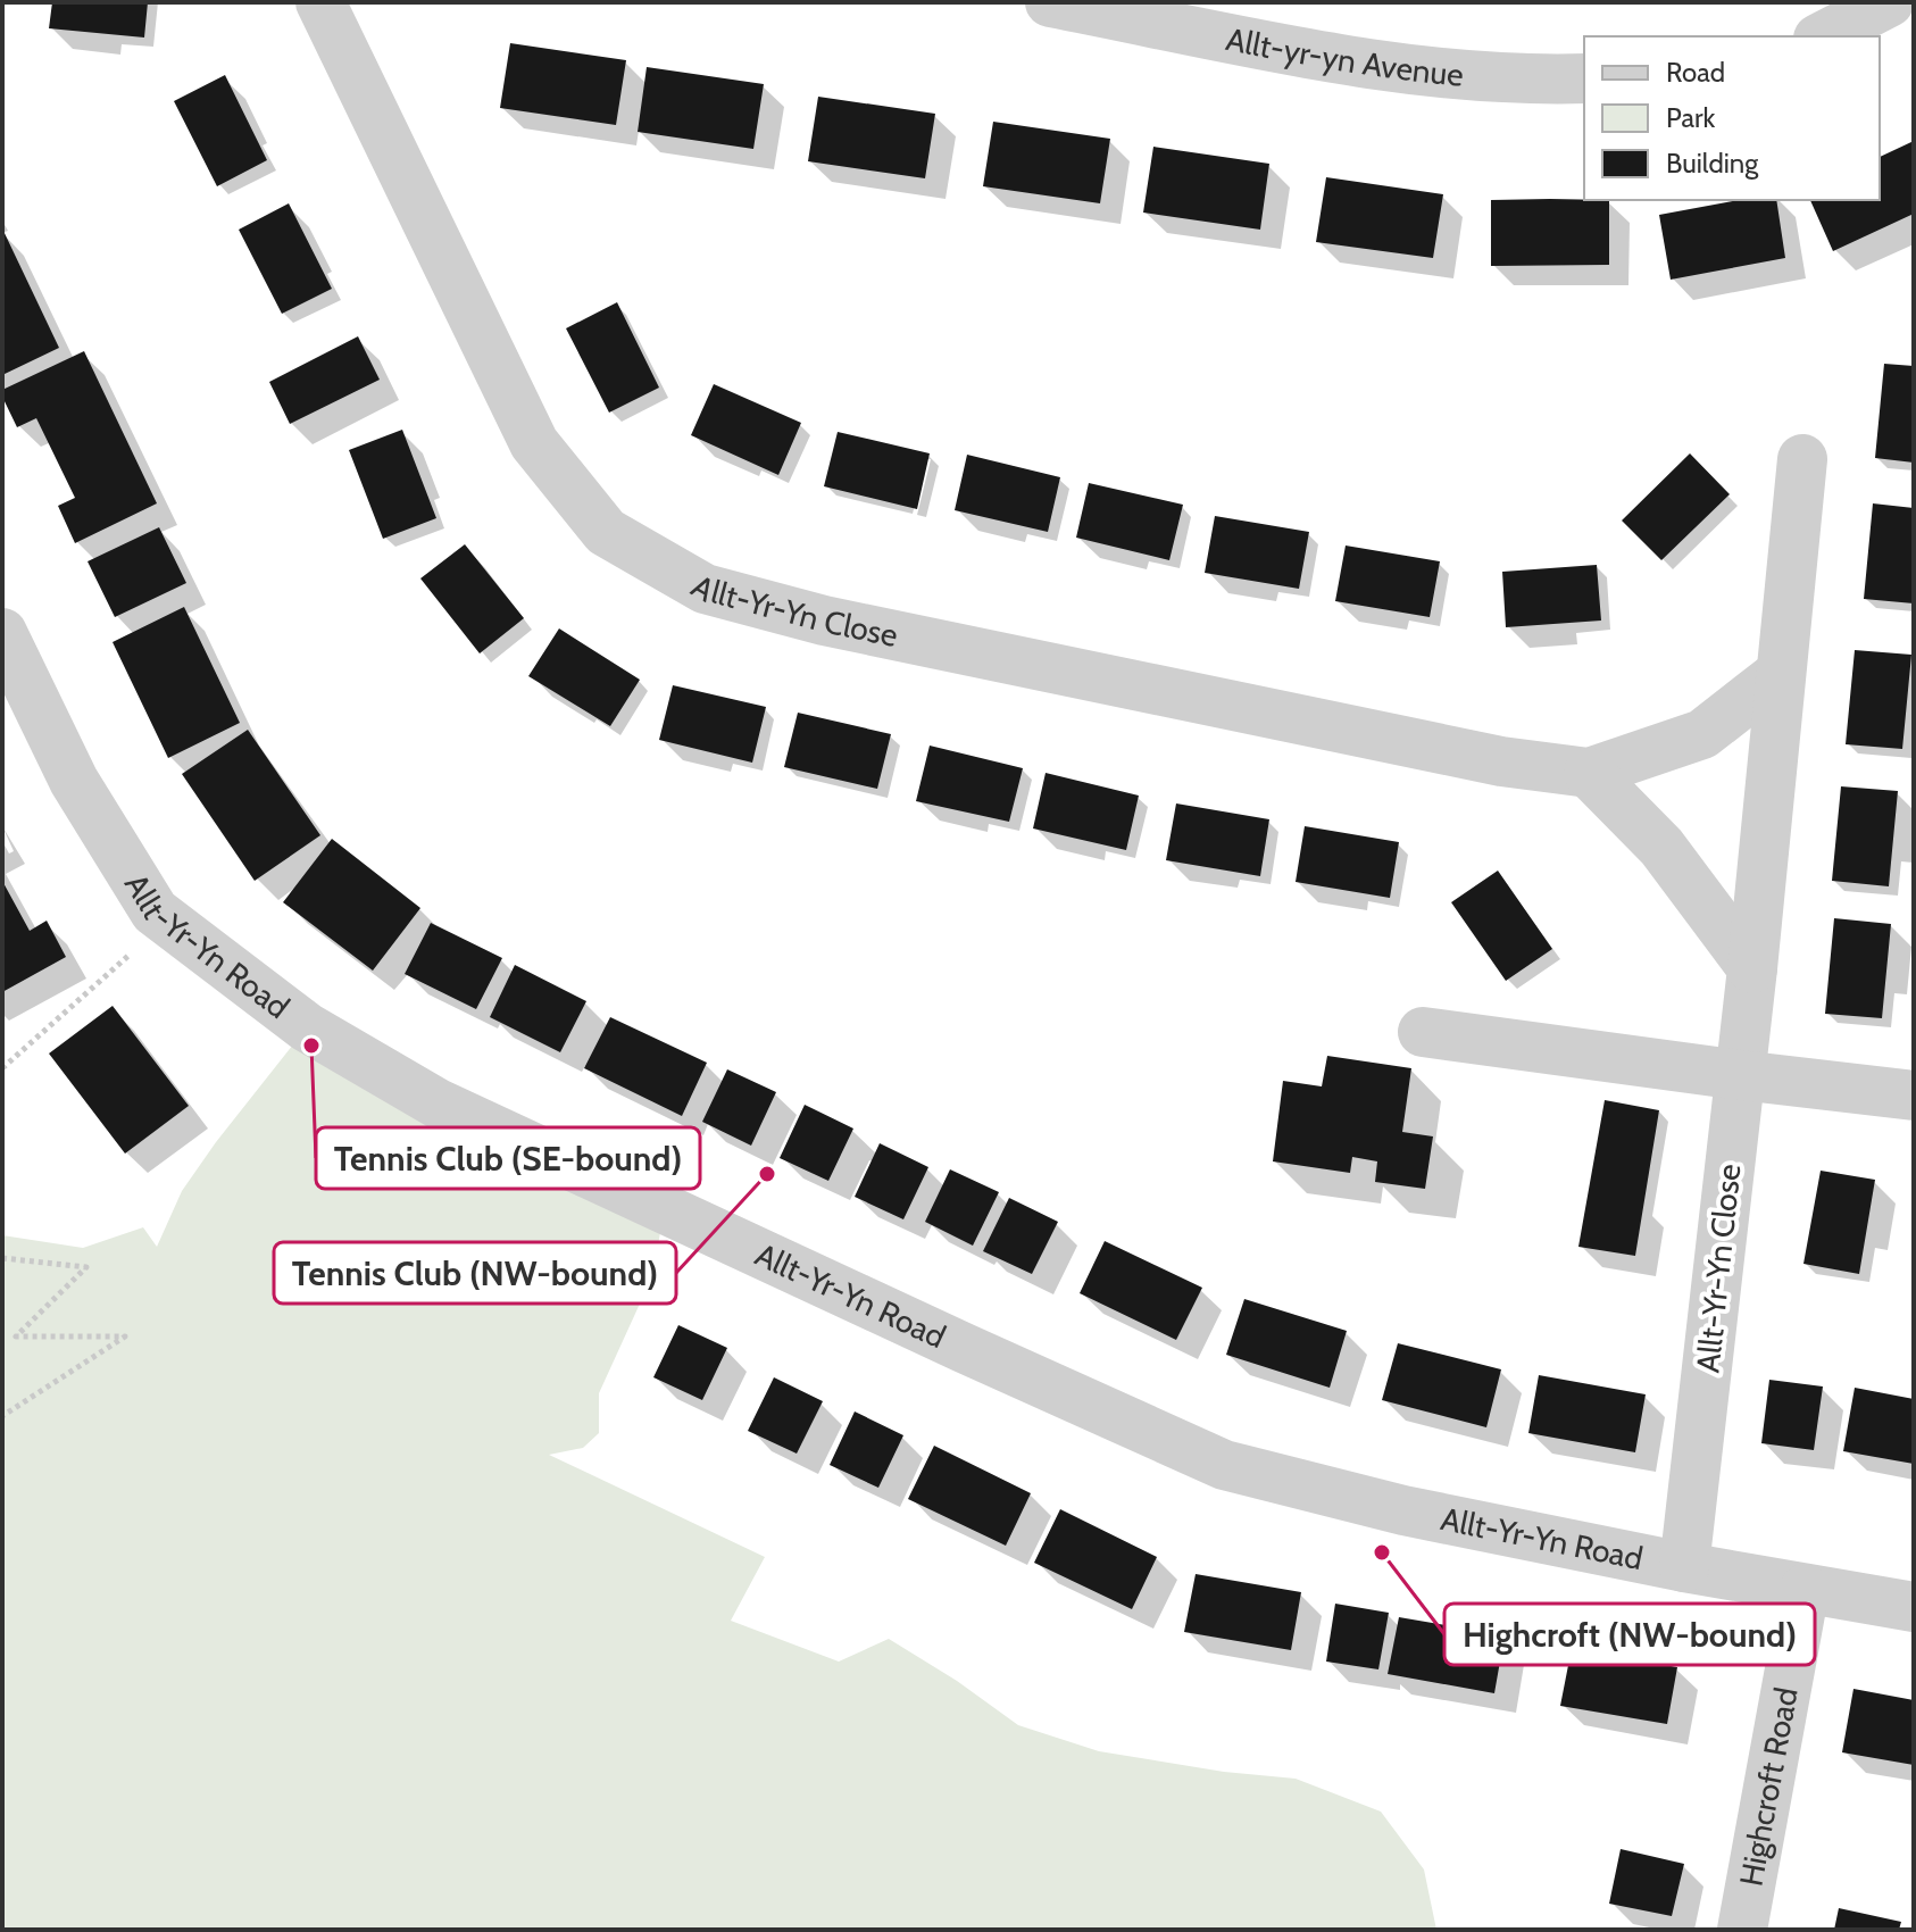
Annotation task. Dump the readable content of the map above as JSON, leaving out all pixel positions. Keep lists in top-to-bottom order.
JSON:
{
  "streets": {
    "street": [
      "Allt-yr-yn Avenue",
      "Allt-Yr-Yn Close",
      "Allt-Yr-Yn Road",
      "Highcroft Road"
    ]
  },
  "crossings": [
    ["Allt-Yr-Yn Close", "Allt-Yr-Yn Road"],
    ["Allt-Yr-Yn Road", "Highcroft Road"]
  ],
  "places": ["Tennis Club (SE-bound)", "Tennis Club (NW-bound)", "Highcroft (NW-bound)"],
  "legend": ["Road", "Park", "Building"]
}
